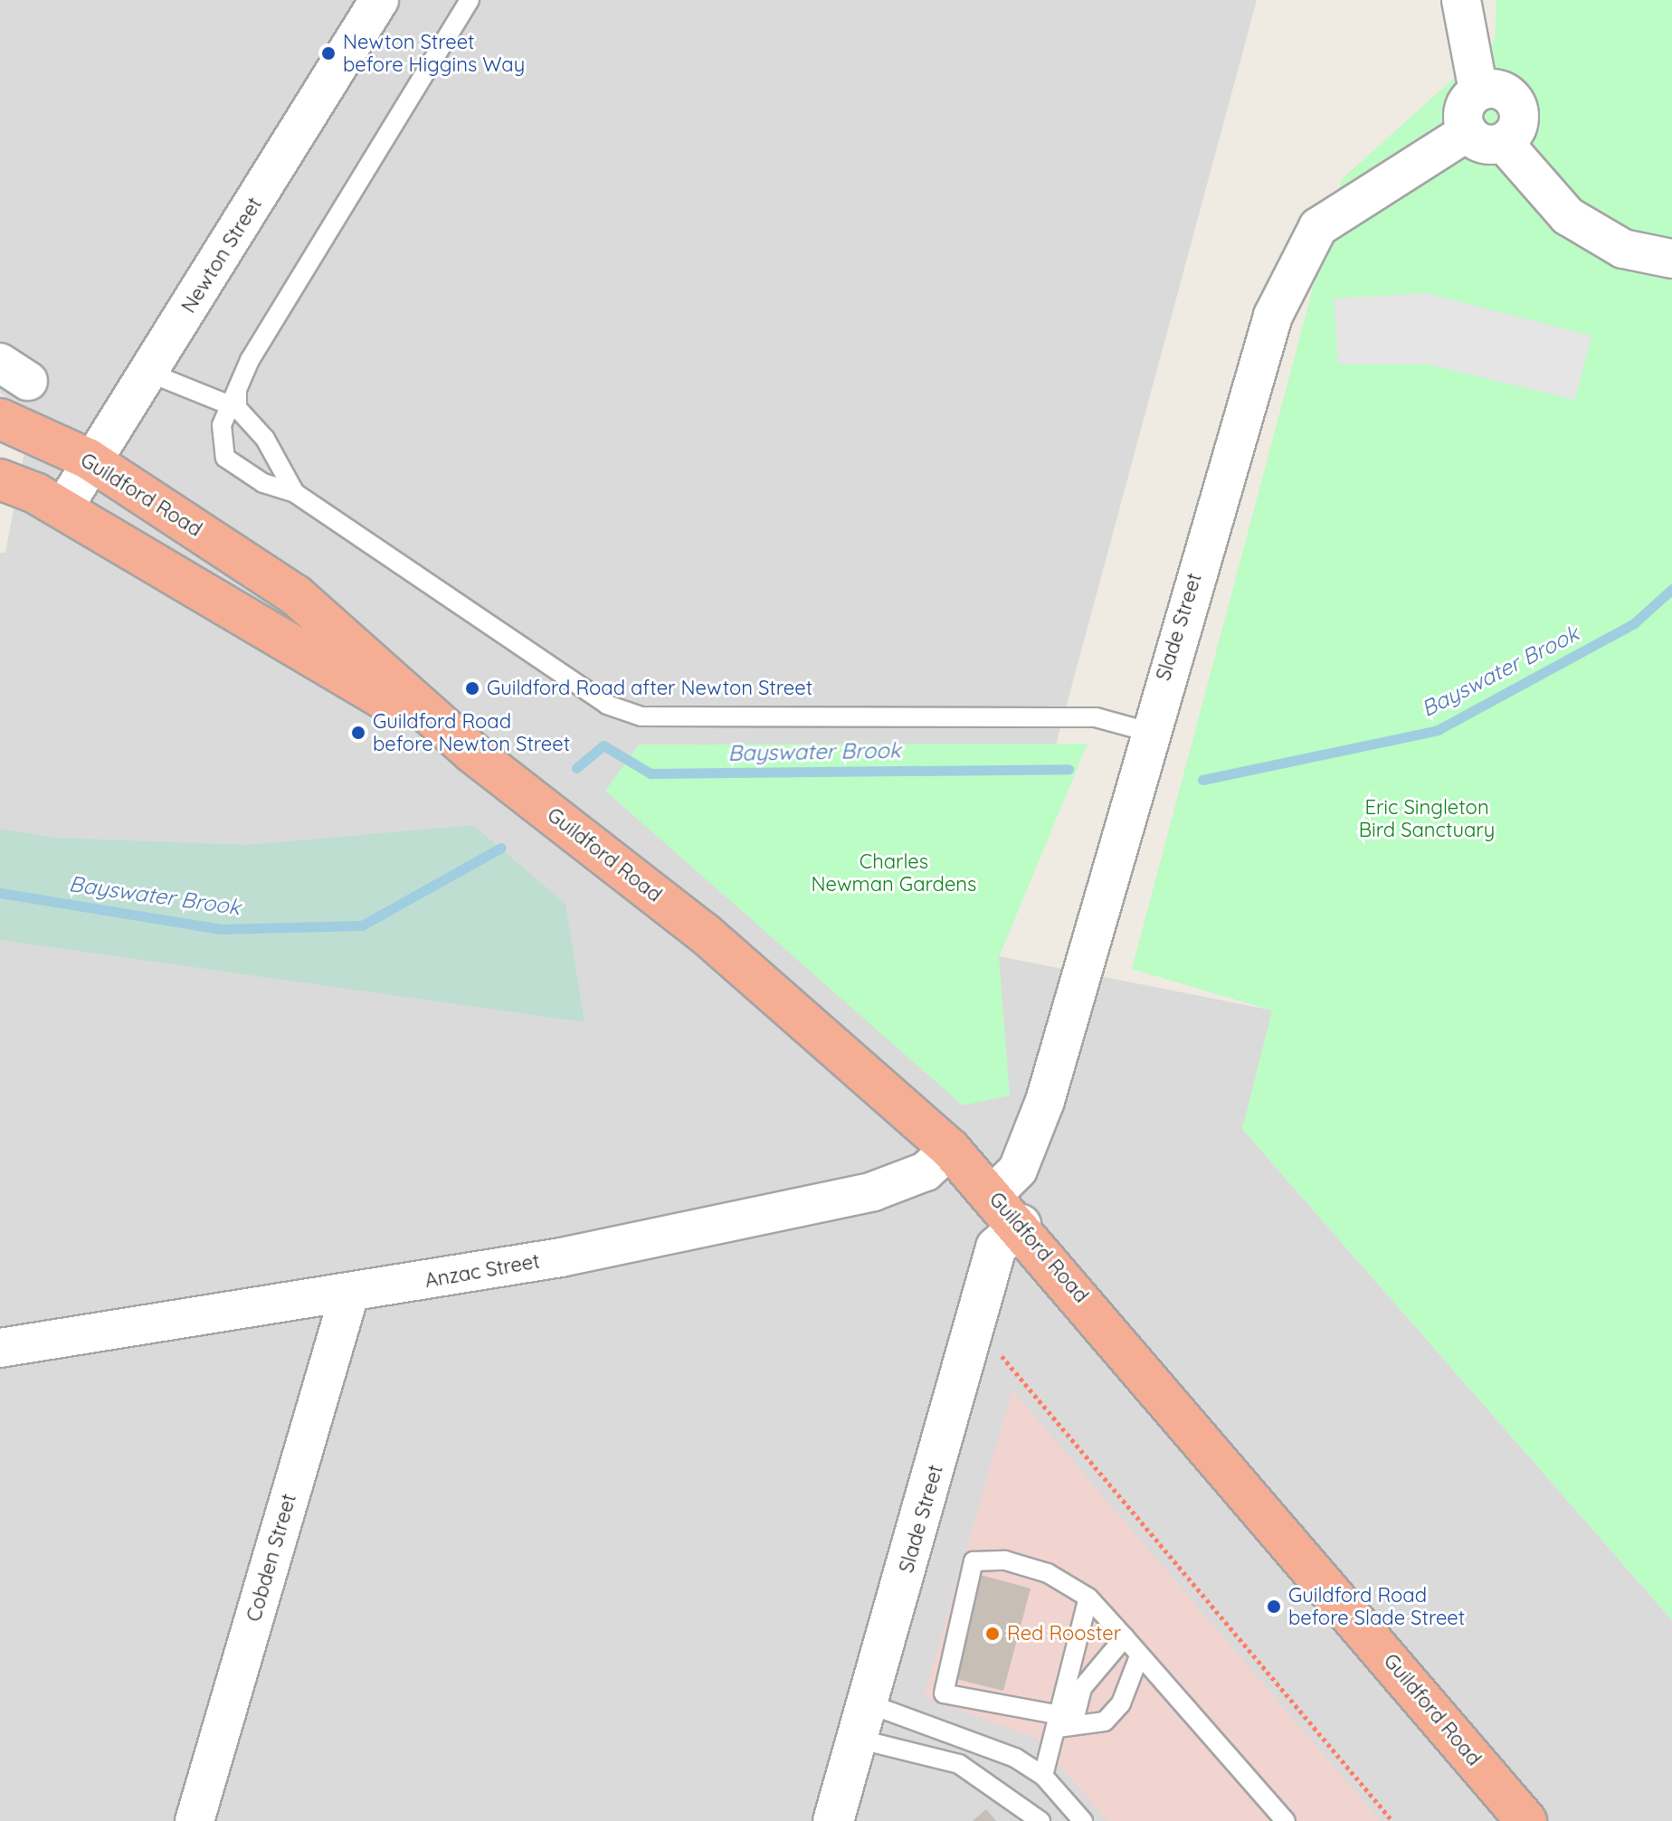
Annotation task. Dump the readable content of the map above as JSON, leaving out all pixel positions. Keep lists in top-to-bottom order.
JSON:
{
  "streets": {
    "highway": ["Guildford Road"],
    "street": [
      "Newton Street",
      "Slade Street",
      "Anzac Street",
      "Cobden Street"
    ]
  },
  "crossings": [
    ["Newton Street", "Guildford Road"],
    ["Guildford Road", "Slade Street"],
    ["Guildford Road", "Anzac Street"],
    ["Anzac Street", "Cobden Street"]
  ],
  "water": ["Bayswater Brook"],
  "parks": ["Eric Singleton Bird Sanctuary", "Charles Newman Gardens"],
  "places": [
    "Newton Street before Higgins Way",
    "Guildford Road after Newton Street",
    "Guildford Road before Newton Street",
    "Guildford Road before Slade Street",
    "Red Rooster"
  ]
}
